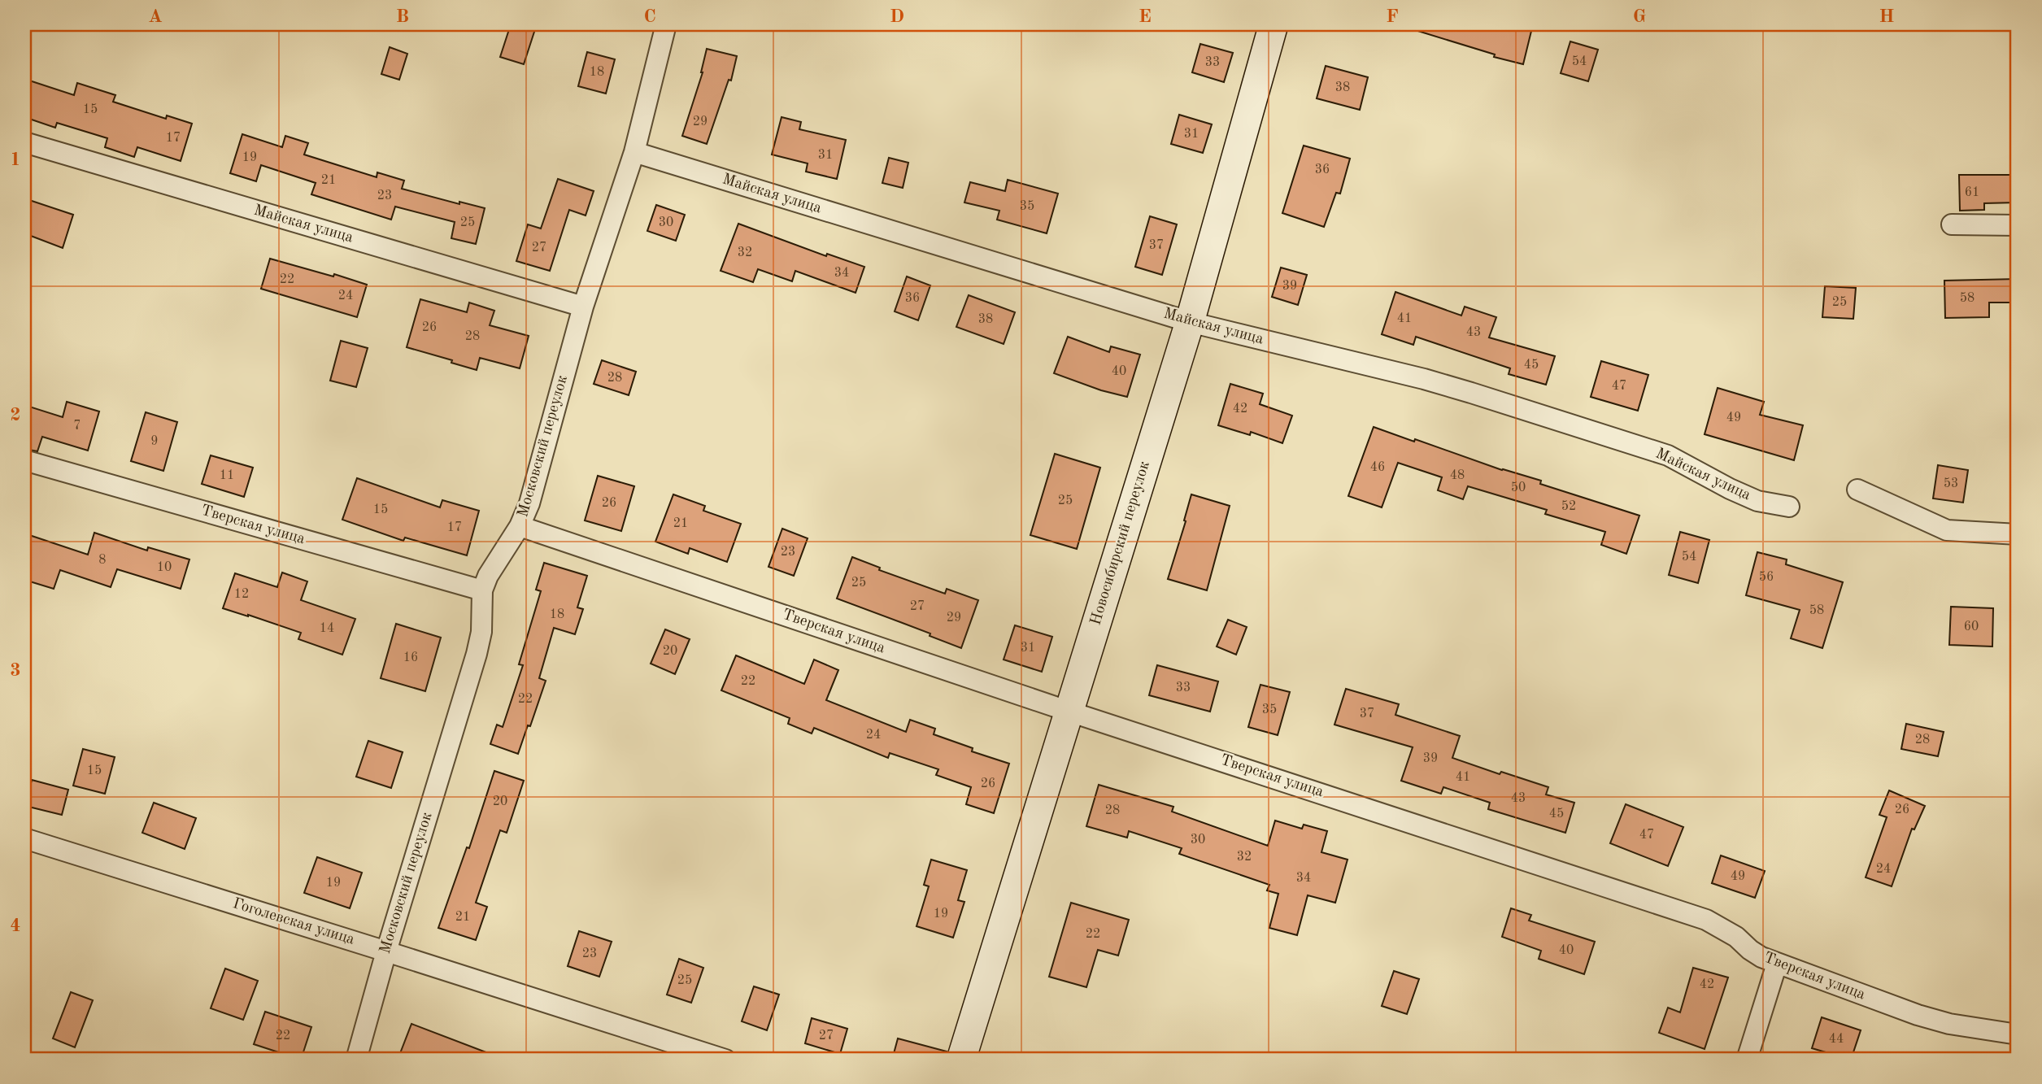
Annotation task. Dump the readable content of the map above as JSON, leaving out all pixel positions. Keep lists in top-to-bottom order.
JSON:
{
  "streets": {
    "street": [
      "Майская улица",
      "Московский переулок",
      "Тверская улица",
      "Новосибирский переулок",
      "Гоголевская улица"
    ]
  },
  "crossings": [
    ["Майская улица", "Московский переулок"],
    ["Майская улица", "Новосибирский переулок"],
    ["Московский переулок", "Тверская улица"],
    ["Московский переулок", "Гоголевская улица"],
    ["Тверская улица", "Новосибирский переулок"]
  ],
  "house_numbers": [
    "54",
    "33",
    "18",
    "38",
    "15",
    "29",
    "31",
    "17",
    "31",
    "19",
    "36",
    "21",
    "61",
    "23",
    "35",
    "25",
    "30",
    "37",
    "27",
    "32",
    "34",
    "22",
    "39",
    "24",
    "36",
    "58",
    "25",
    "41",
    "38",
    "26",
    "43",
    "28",
    "45",
    "40",
    "28",
    "47",
    "42",
    "49",
    "7",
    "9",
    "46",
    "11",
    "48",
    "53",
    "50",
    "25",
    "26",
    "52",
    "15",
    "21",
    "17",
    "23",
    "54",
    "8",
    "10",
    "56",
    "25",
    "12",
    "27",
    "58",
    "18",
    "29",
    "60",
    "14",
    "31",
    "20",
    "16",
    "22",
    "33",
    "22",
    "35",
    "37",
    "24",
    "28",
    "39",
    "15",
    "41",
    "26",
    "43",
    "20",
    "26",
    "28",
    "45",
    "47",
    "30",
    "32",
    "24",
    "49",
    "34",
    "19",
    "19",
    "21",
    "22",
    "40",
    "23",
    "25",
    "42",
    "22",
    "27",
    "44"
  ],
  "grid": {
    "columns": [
      "A",
      "B",
      "C",
      "D",
      "E",
      "F",
      "G",
      "H"
    ],
    "rows": [
      "1",
      "2",
      "3",
      "4"
    ]
  }
}
